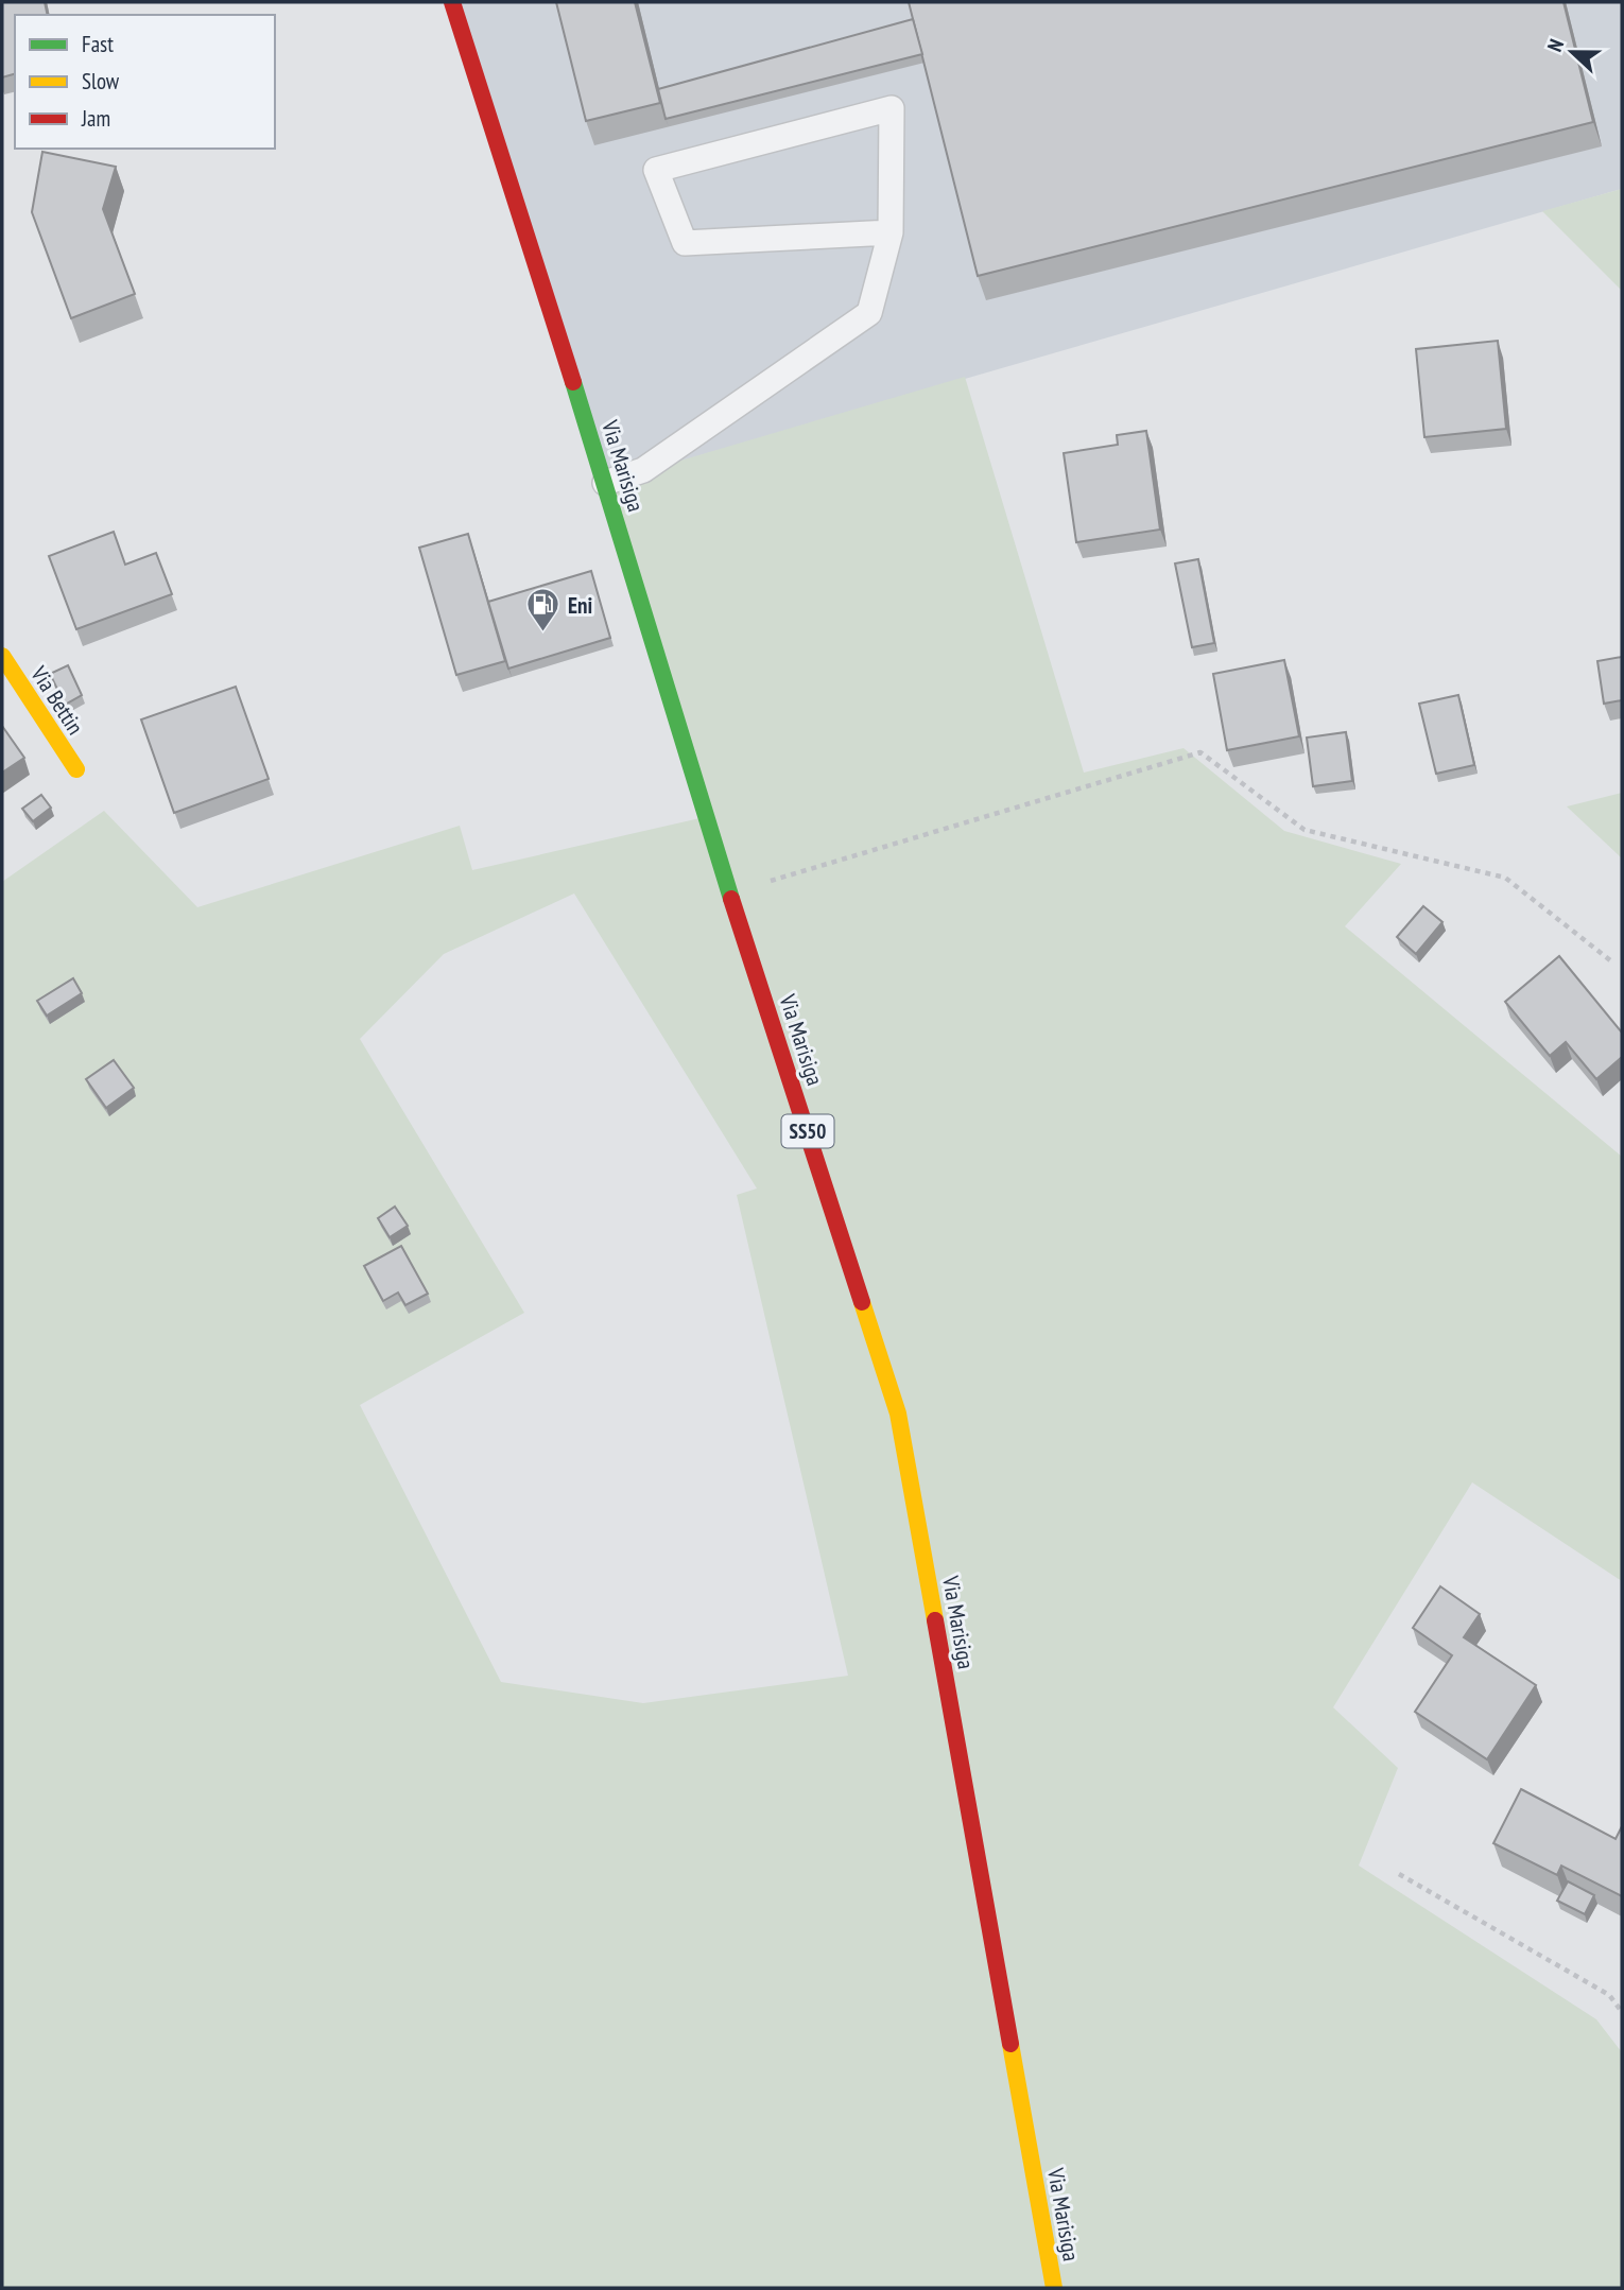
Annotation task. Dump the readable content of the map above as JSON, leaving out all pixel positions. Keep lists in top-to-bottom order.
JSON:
{
  "streets": {
    "main road": ["Via Marisiga", "Via Bettin", "SS50"]
  },
  "places": {
    "fuel station": ["Eni"]
  },
  "legend": ["Fast", "Slow", "Jam"],
  "north": "left"
}
